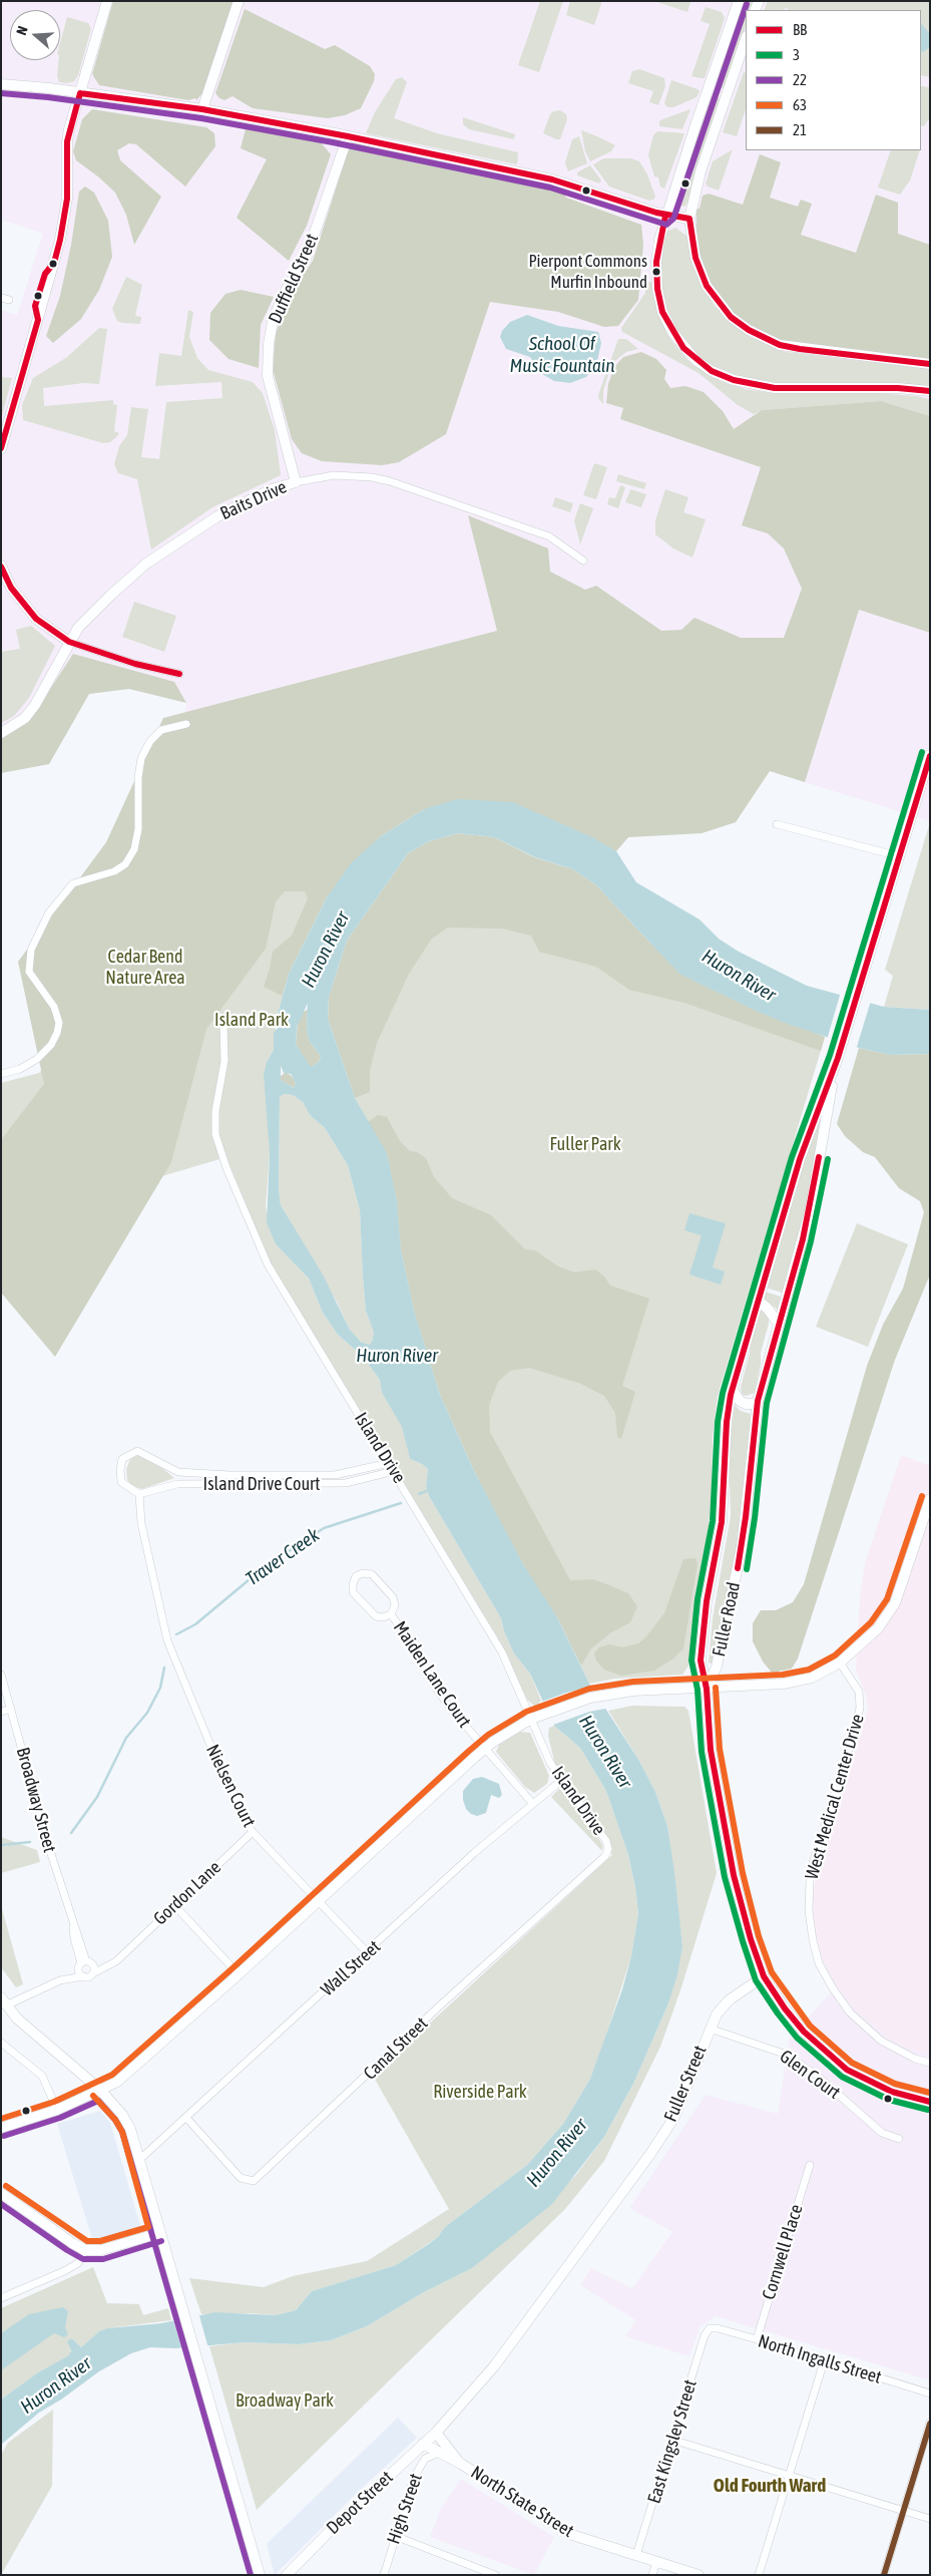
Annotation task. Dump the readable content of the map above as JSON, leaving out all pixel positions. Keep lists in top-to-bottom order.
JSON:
{
  "streets": {
    "main road": [
      "Duffield Street",
      "Baits Drive",
      "Fuller Road",
      "Fuller Street",
      "North State Street",
      "Depot Street"
    ],
    "street": [
      "Island Drive",
      "Island Drive Court",
      "Maiden Lane Court",
      "Nielsen Court",
      "West Medical Center Drive",
      "Broadway Street",
      "Gordon Lane",
      "Wall Street",
      "Canal Street",
      "Glen Court",
      "Cornwell Place",
      "North Ingalls Street",
      "East Kingsley Street",
      "High Street"
    ]
  },
  "crossings": [
    ["Duffield Street", "Baits Drive"],
    ["Island Drive", "Island Drive Court"],
    ["Island Drive", "Wall Street"],
    ["Island Drive", "Canal Street"],
    ["Island Drive Court", "Nielsen Court"],
    ["Maiden Lane Court", "Wall Street"],
    ["Nielsen Court", "Gordon Lane"],
    ["Nielsen Court", "Wall Street"],
    ["Broadway Street", "Gordon Lane"],
    ["Wall Street", "Canal Street"],
    ["Glen Court", "Fuller Street"],
    ["Fuller Street", "Depot Street"],
    ["Cornwell Place", "North Ingalls Street"],
    ["North Ingalls Street", "East Kingsley Street"],
    ["East Kingsley Street", "North State Street"]
  ],
  "districts": ["Old Fourth Ward"],
  "water": ["School Of Music Fountain", "Huron River", "Traver Creek"],
  "parks": [
    "Cedar Bend Nature Area",
    "Island Park",
    "Fuller Park",
    "Riverside Park",
    "Broadway Park"
  ],
  "places": ["Pierpont Commons Murfin Inbound"],
  "lines": [
    "transit line 22",
    "transit line BB",
    "transit line 3",
    "transit line 63",
    "transit line 21"
  ],
  "legend": [
    "BB",
    "3",
    "22",
    "63",
    "21"
  ],
  "north": "left"
}
